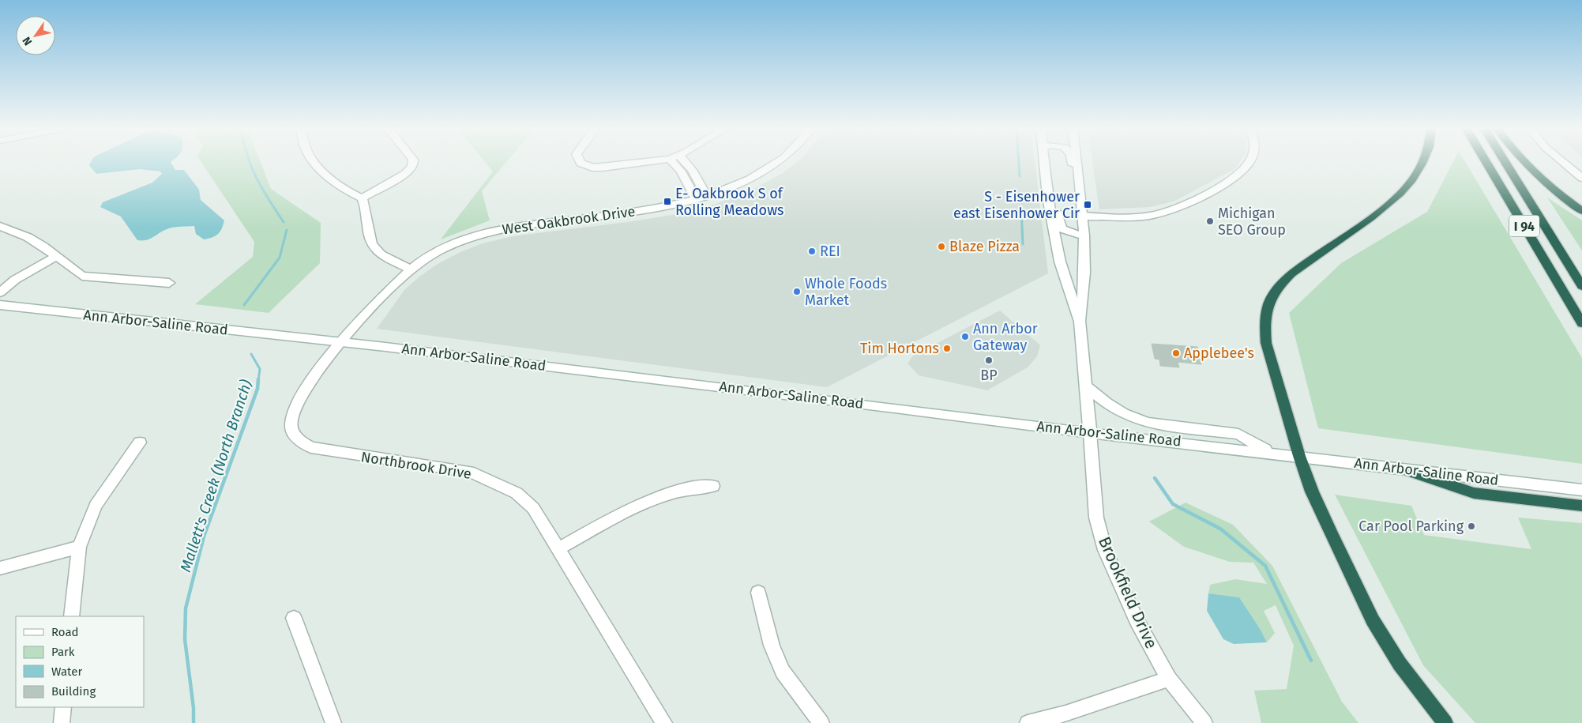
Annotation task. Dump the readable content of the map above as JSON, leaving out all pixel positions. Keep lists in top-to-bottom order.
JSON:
{
  "streets": {
    "highway": ["I 94"],
    "street": [
      "West Oakbrook Drive",
      "Ann Arbor-Saline Road",
      "Northbrook Drive",
      "Brookfield Drive"
    ]
  },
  "crossings": [
    ["West Oakbrook Drive", "Ann Arbor-Saline Road"],
    ["West Oakbrook Drive", "Northbrook Drive"],
    ["Ann Arbor-Saline Road", "Northbrook Drive"],
    ["Ann Arbor-Saline Road", "Brookfield Drive"]
  ],
  "water": ["Mallett's Creek (North Branch)"],
  "places": {
    "transit": ["E- Oakbrook S of Rolling Meadows", "S - Eisenhower east Eisenhower Cir"],
    "other": [
      "Michigan SEO Group",
      "Blaze Pizza",
      "REI",
      "Whole Foods Market",
      "Ann Arbor Gateway",
      "Tim Hortons",
      "Applebee's",
      "BP",
      "Car Pool Parking"
    ]
  },
  "legend": [
    "Road",
    "Park",
    "Water",
    "Building"
  ],
  "north": "bottom left"
}
